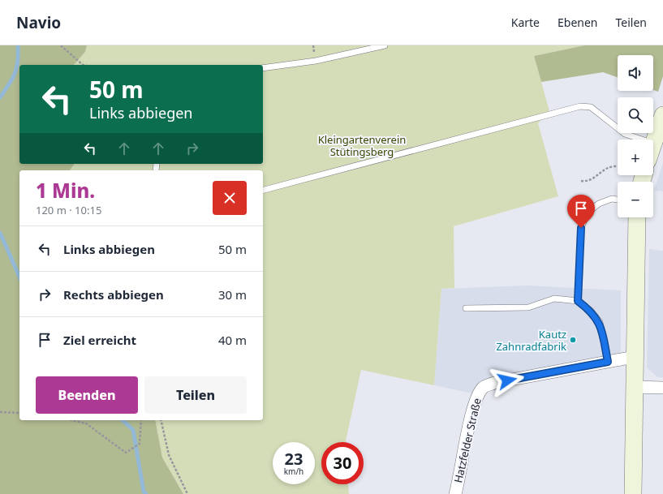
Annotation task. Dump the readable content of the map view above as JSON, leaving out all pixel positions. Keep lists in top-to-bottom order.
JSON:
{
  "streets": {
    "street": ["Hatzfelder Straße"]
  },
  "parks": ["Kleingartenverein Stütingsberg"],
  "places": ["Kautz Zahnradfabrik"],
  "page": {
    "header": "Navio",
    "nav": ["Karte", "Ebenen", "Teilen"],
    "map_buttons": ["+", "−"],
    "turn": ["50 m", "Links abbiegen"],
    "heading": ["1 Min.", "120 m · 10:15"],
    "list": [
      {
        "name": "Links abbiegen",
        "value": "50 m"
      },
      {
        "name": "Rechts abbiegen",
        "value": "30 m"
      },
      {
        "name": "Ziel erreicht",
        "value": "40 m"
      }
    ],
    "buttons": ["Beenden", "Teilen"],
    "speed": "23 km/h",
    "limit": "30"
  }
}
